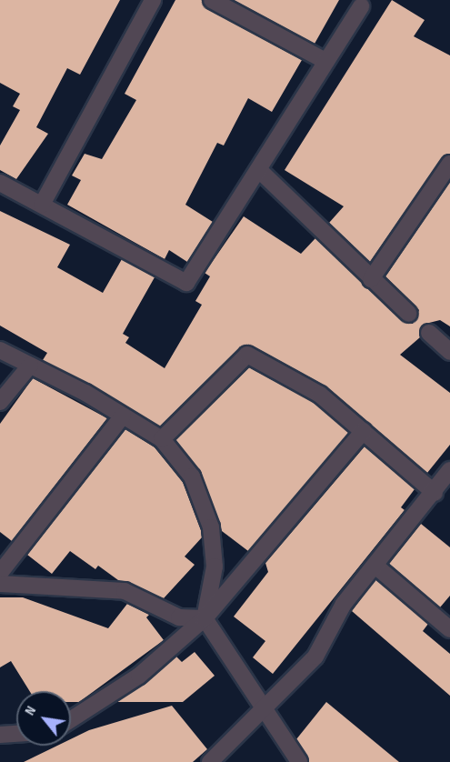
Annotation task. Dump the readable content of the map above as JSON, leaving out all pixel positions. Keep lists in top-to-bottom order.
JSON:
{
  "north": "top left"
}
